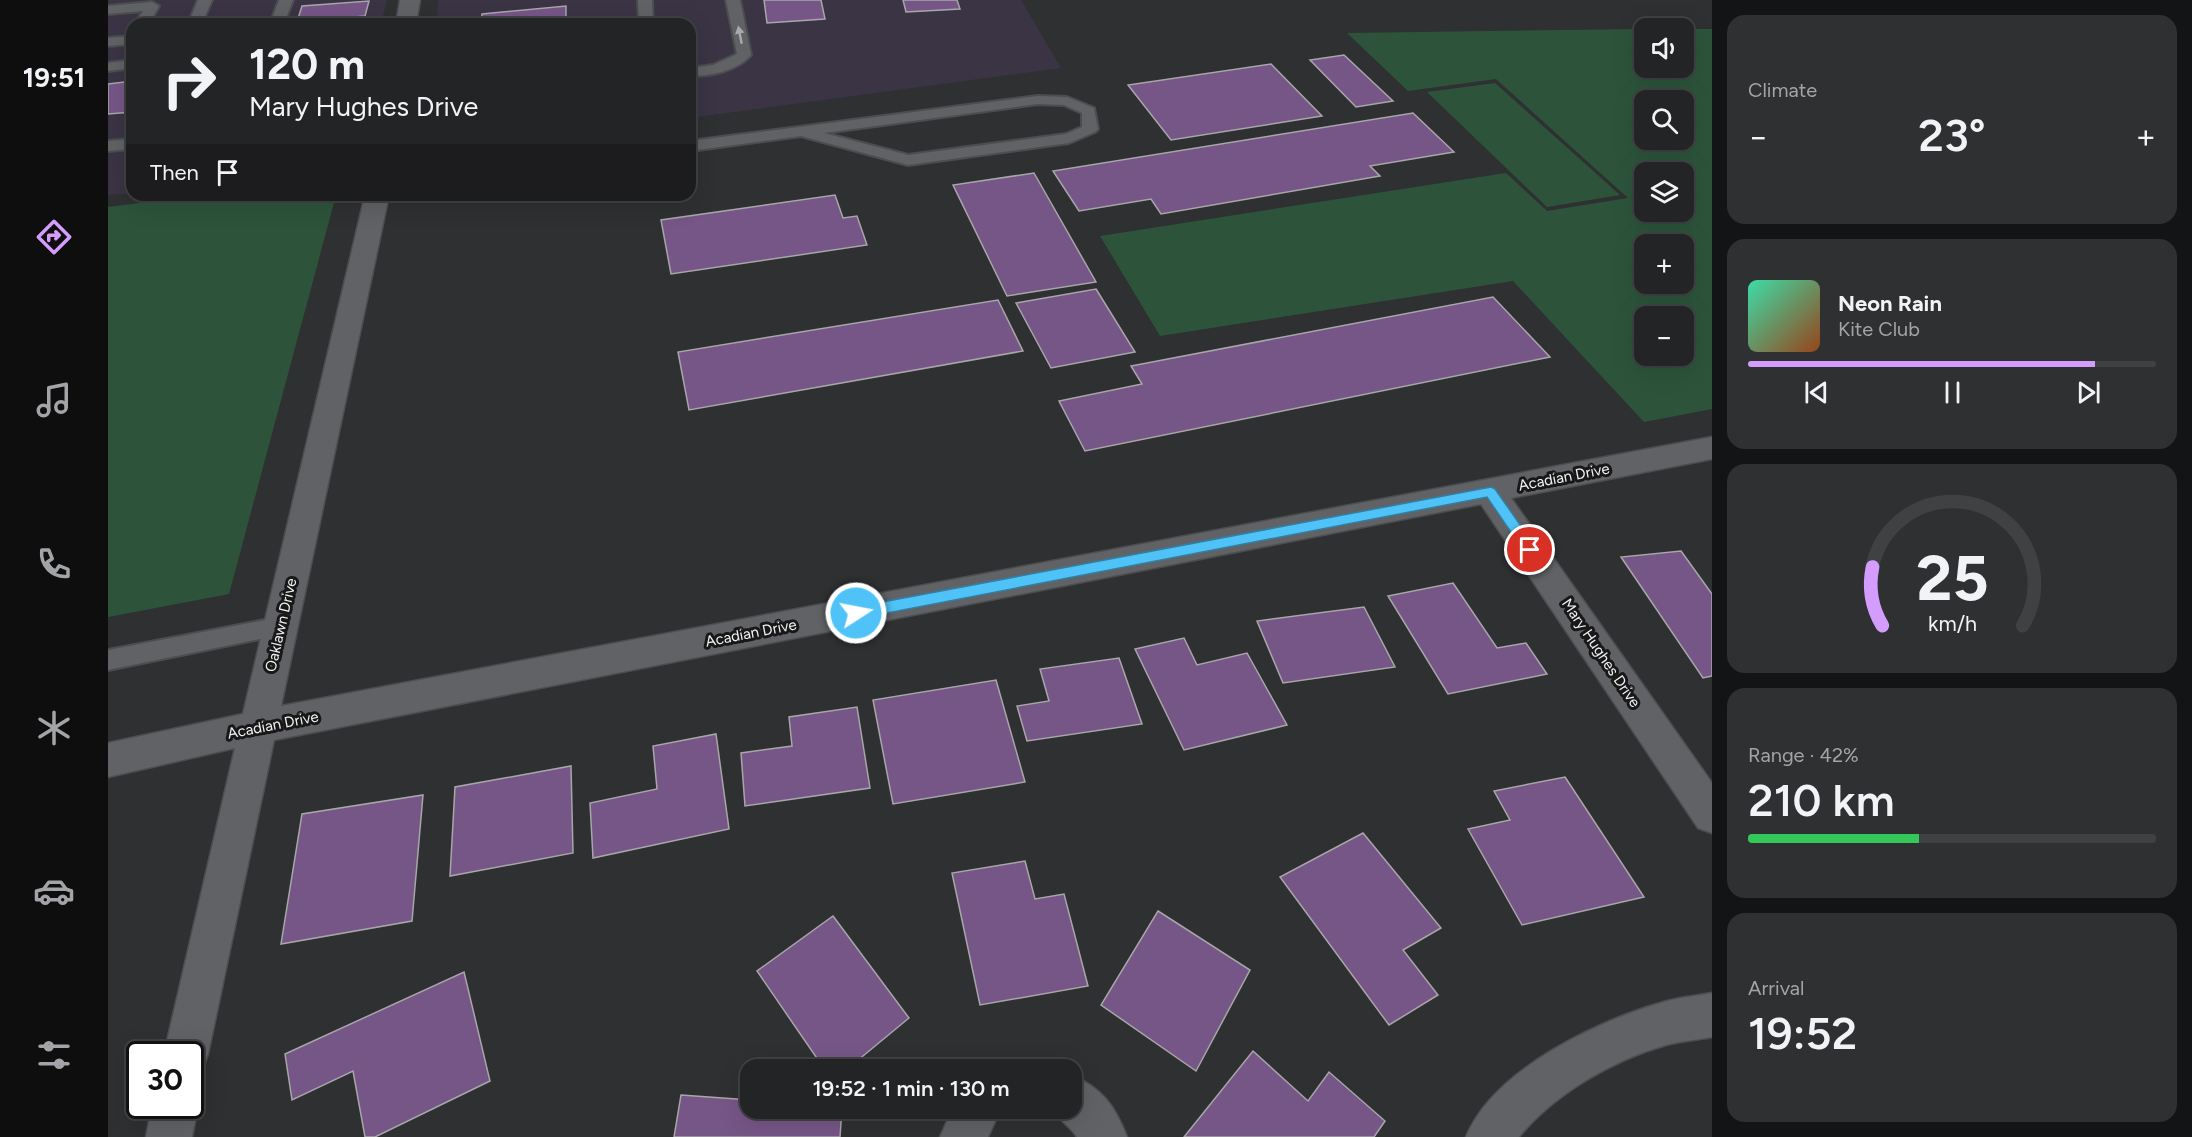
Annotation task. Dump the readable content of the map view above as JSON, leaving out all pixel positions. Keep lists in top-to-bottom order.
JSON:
{
  "streets": {
    "street": ["Acadian Drive", "Oaklawn Drive", "Mary Hughes Drive"]
  },
  "crossings": [
    ["Acadian Drive", "Oaklawn Drive"],
    ["Acadian Drive", "Mary Hughes Drive"]
  ],
  "page": {
    "tabs": "19:51",
    "tile": [
      "Climate",
      ["Range · 42%", "210 km"],
      ["Arrival", "19:52"]
    ],
    "map_buttons": ["+", "−"],
    "turn": ["120 m", "Mary Hughes Drive"],
    "heat": ["−", "23°", "+"],
    "then": "Then",
    "song": ["Neon Rain", "Kite Club"],
    "limit": "30",
    "trip": "19:52 · 1 min · 130 m",
    "gauge": ["25", "km/h"]
  }
}
